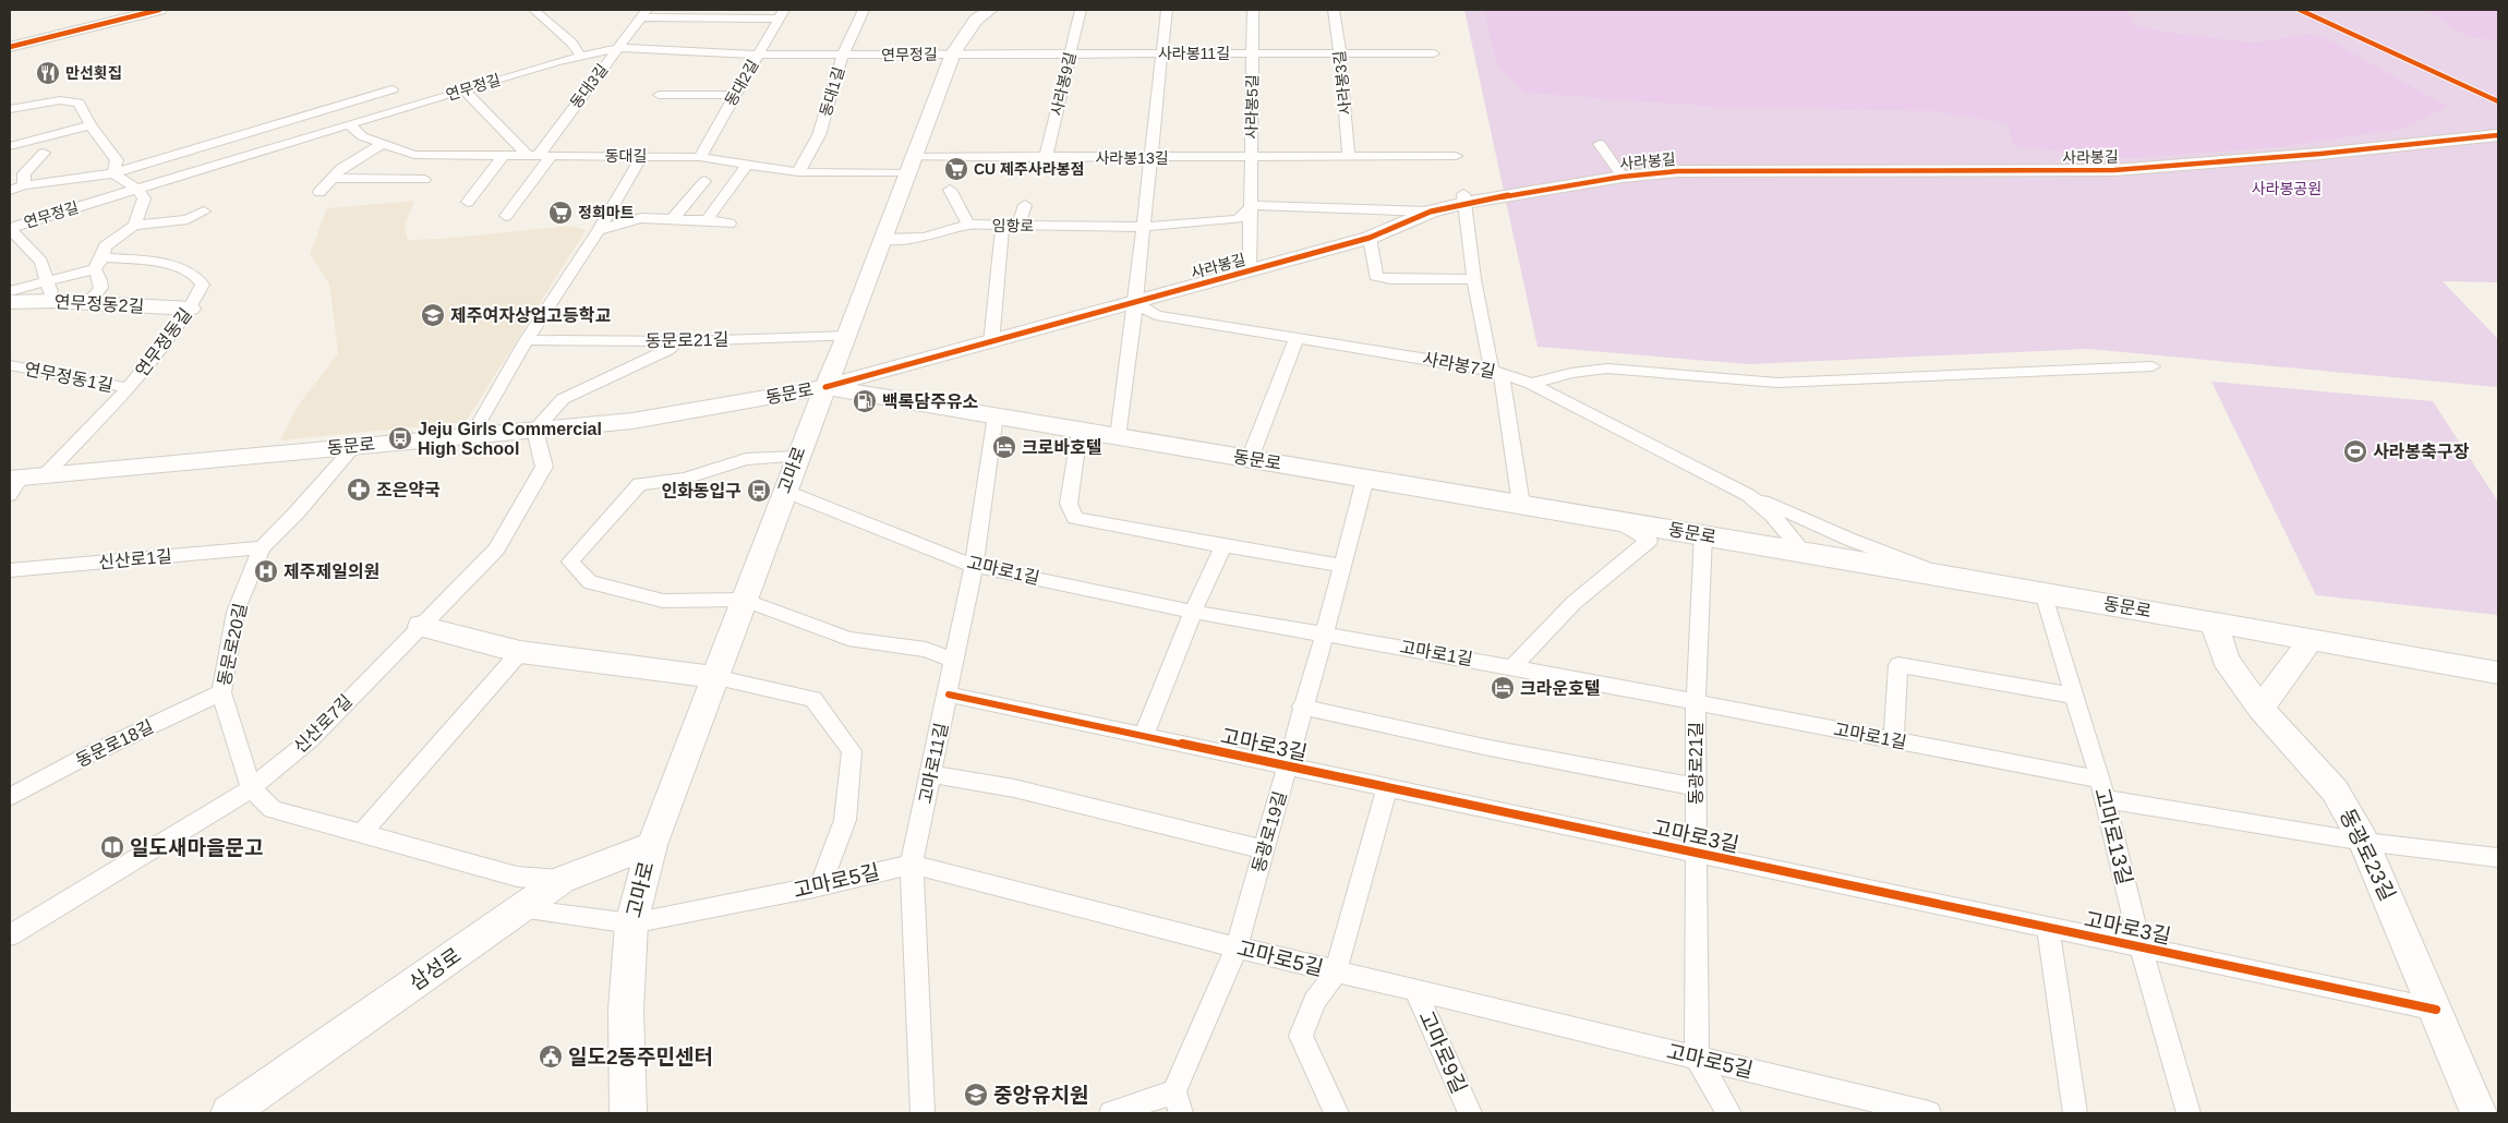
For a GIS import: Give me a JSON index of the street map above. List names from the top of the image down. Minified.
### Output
{"streets":{"main road":["사라봉길","연무정동2길","동문로","고마로","동광로23길","삼성로"],"street":["사라봉11길","연무정길","동대2길","사라봉3길","사라봉9길","동대3길","동대1길","사라봉5길","동대길","사라봉13길","임항로","동문로21길","연무정동길","사라봉7길","연무정동1길","신산로1길","고마로1길","동문로20길","신산로7길","동문로18길","고마로3길","고마로11길","동광로21길","동광로19길","고마로13길","고마로5길","고마로9길"]},"crossings":[["사라봉11길","연무정길"],["사라봉11길","사라봉3길"],["사라봉11길","사라봉9길"],["사라봉11길","사라봉5길"],["연무정길","동대2길"],["연무정길","동대3길"],["연무정길","동대1길"],["연무정길","동대길"],["연무정길","연무정동2길"],["연무정길","연무정동길"],["동대2길","동대3길"],["동대2길","동대길"],["사라봉3길","사라봉13길"],["사라봉9길","사라봉13길"],["동대3길","동대길"],["동대1길","동대길"],["사라봉5길","사라봉길"],["사라봉5길","사라봉13길"],["동대길","사라봉13길"],["사라봉길","사라봉7길"],["사라봉길","동문로"],["사라봉길","고마로"],["연무정동2길","연무정동길"],["연무정동길","연무정동1길"],["연무정동길","동문로"],["사라봉7길","동문로"],["동문로","고마로"],["동문로","동문로20길"],["동문로","신산로7길"],["동문로","고마로11길"],["동문로","동광로21길"],["동문로","동광로19길"],["동문로","고마로13길"],["동문로","동광로23길"],["고마로","고마로1길"],["고마로","고마로5길"],["고마로","삼성로"],["신산로1길","동문로20길"],["고마로1길","고마로11길"],["고마로1길","동광로21길"],["고마로1길","동광로19길"],["고마로1길","고마로13길"],["고마로1길","동광로23길"],["동문로20길","신산로7길"],["동문로20길","동문로18길"],["동문로20길","삼성로"],["고마로3길","고마로11길"],["고마로3길","동광로21길"],["고마로3길","동광로19길"],["고마로3길","고마로13길"],["고마로3길","동광로23길"],["고마로11길","고마로5길"],["동광로21길","고마로5길"],["동광로19길","고마로5길"],["고마로5길","삼성로"],["고마로5길","고마로9길"]],"parks":["사라봉공원"],"places":{"restaurant":["만선횟집"],"supermarket":["CU 제주사라봉점","정희마트"],"school or university":["제주여자상업고등학교","중앙유치원"],"fuel station":["백록담주유소"],"bus stop":["Jeju Girls Commercial High School","인화동입구"],"hotel":["크로바호텔","크라운호텔"],"sports":["사라봉축구장"],"pharmacy":["조은약국"],"hospital":["제주제일의원"],"library":["일도새마을문고"],"public building":["일도2동주민센터"]}}
